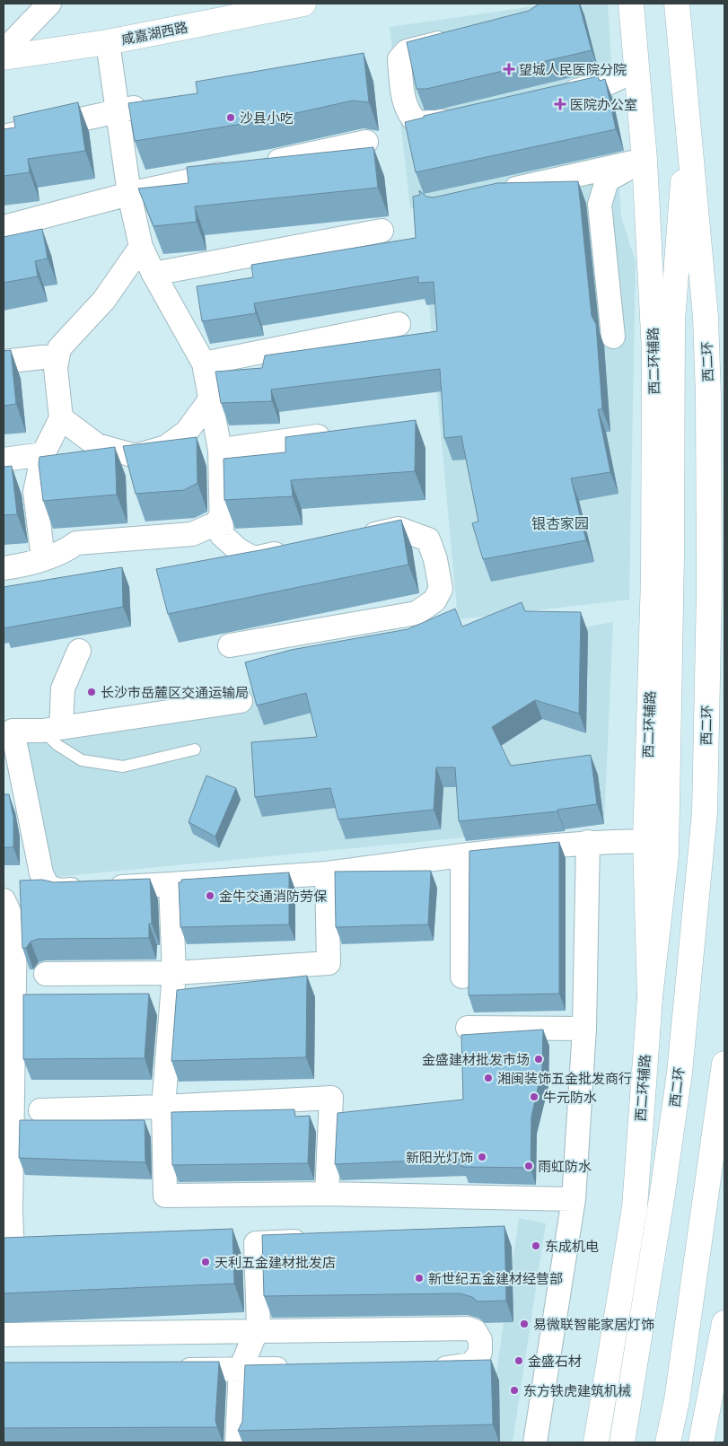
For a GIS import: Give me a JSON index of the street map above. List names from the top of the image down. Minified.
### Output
{"streets":{"main road":["咸嘉湖西路","西二环辅路","西二环"]},"districts":["银杏家园"],"places":{"health":["望城人民医院分院","医院办公室"],"other":["沙县小吃","长沙市岳麓区交通运输局","金牛交通消防劳保","金盛建材批发市场","湘闽装饰五金批发商行","牛元防水","新阳光灯饰","雨虹防水","东成机电","天利五金建材批发店","新世纪五金建材经营部","易微联智能家居灯饰","金盛石材","东方铁虎建筑机械"]}}
